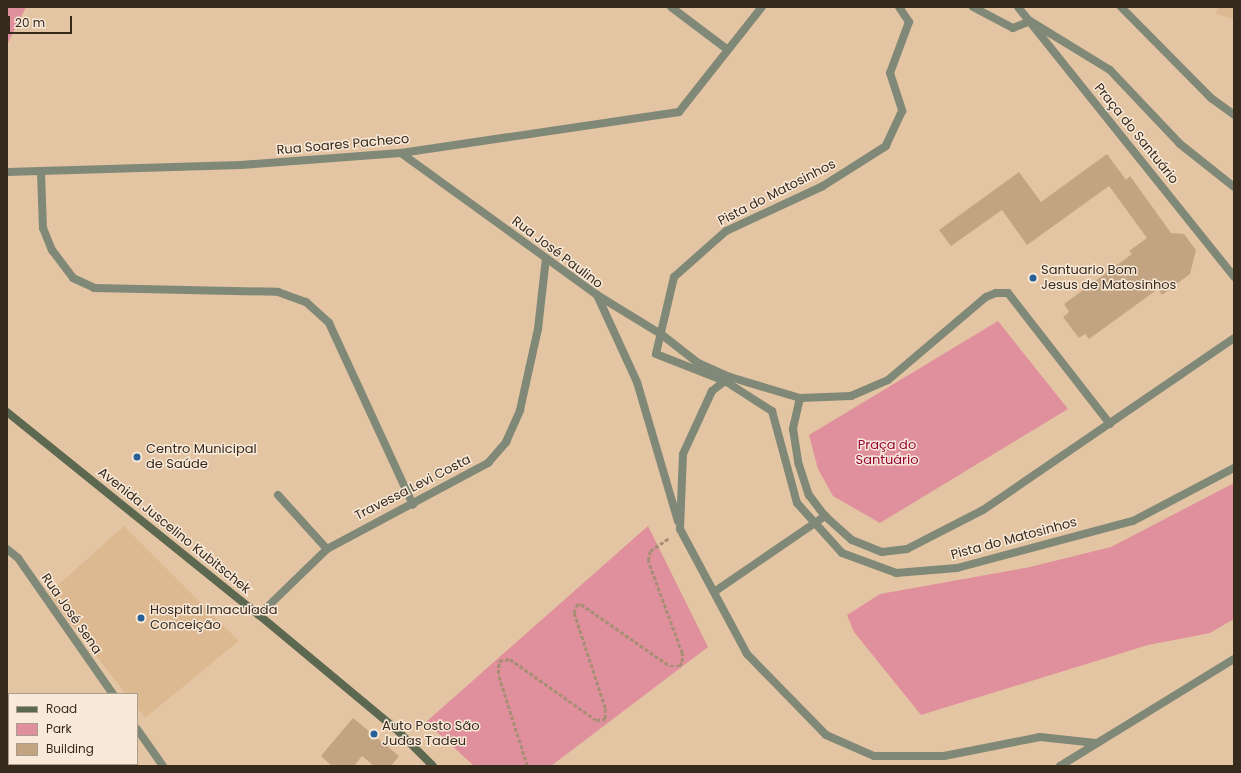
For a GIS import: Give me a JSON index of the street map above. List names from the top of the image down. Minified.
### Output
{"streets":{"main road":["Avenida Juscelino Kubitschek"],"street":["Praça do Santuário","Rua Soares Pacheco","Pista do Matosinhos","Rua José Paulino","Travessa Levi Costa","Rua José Sena"]},"crossings":[["Rua Soares Pacheco","Rua José Paulino"],["Rua José Paulino","Travessa Levi Costa"],["Travessa Levi Costa","Avenida Juscelino Kubitschek"]],"parks":["Praça do Santuário"],"places":["Santuario Bom Jesus de Matosinhos","Centro Municipal de Saúde","Hospital Imaculada Conceição","Auto Posto São Judas Tadeu"],"legend":["Road","Park","Building"],"scale_bar":"20 m"}
